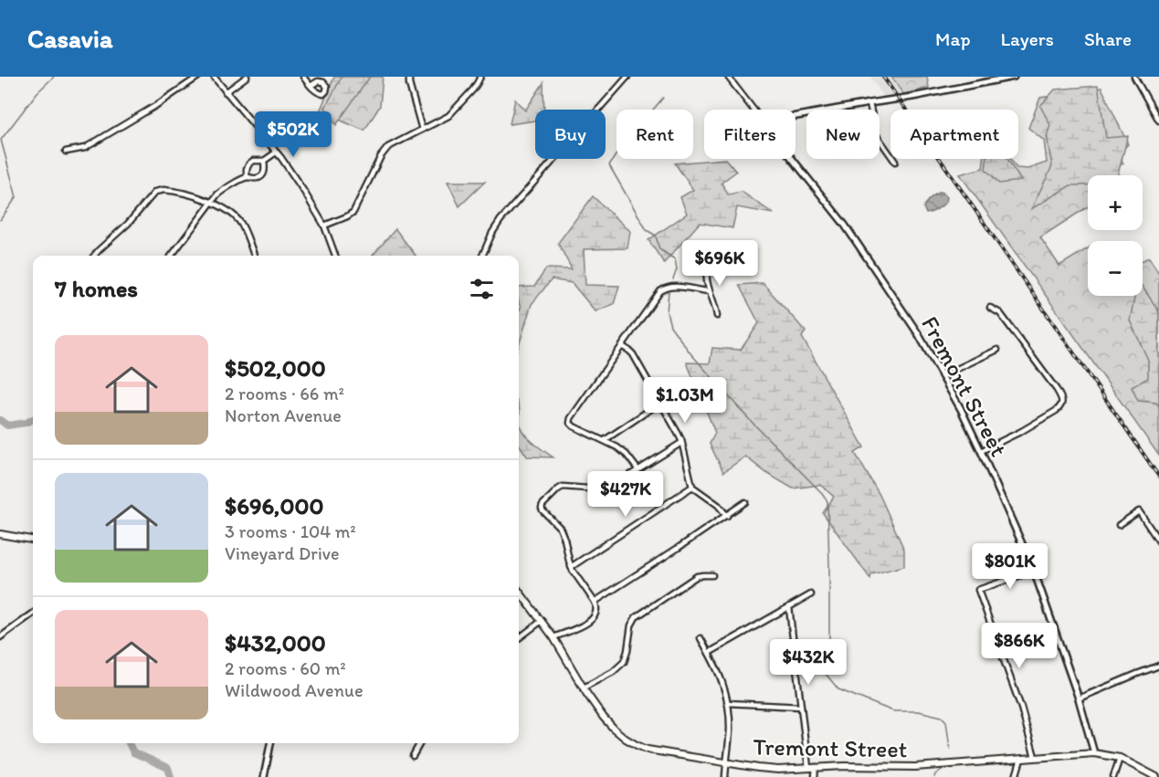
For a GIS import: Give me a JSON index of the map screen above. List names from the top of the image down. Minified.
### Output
{"streets":{"main road":["Tremont Street"],"street":["Fremont Street"]},"crossings":[["Fremont Street","Tremont Street"]],"page":{"header":"Casavia","nav":["Map","Layers","Share"],"chip":["Buy","Rent","Filters","New","Apartment"],"price":["$502K","$696K","$1.03M","$427K","$801K","$866K","$432K"],"map_buttons":["+","−"],"heading":"7 homes","list":[{"name":"$502,000","note":"2 rooms · 66 m² · Norton Avenue"},{"name":"$696,000","note":"3 rooms · 104 m² · Vineyard Drive"},{"name":"$432,000","note":"2 rooms · 60 m² · Wildwood Avenue"}]}}
